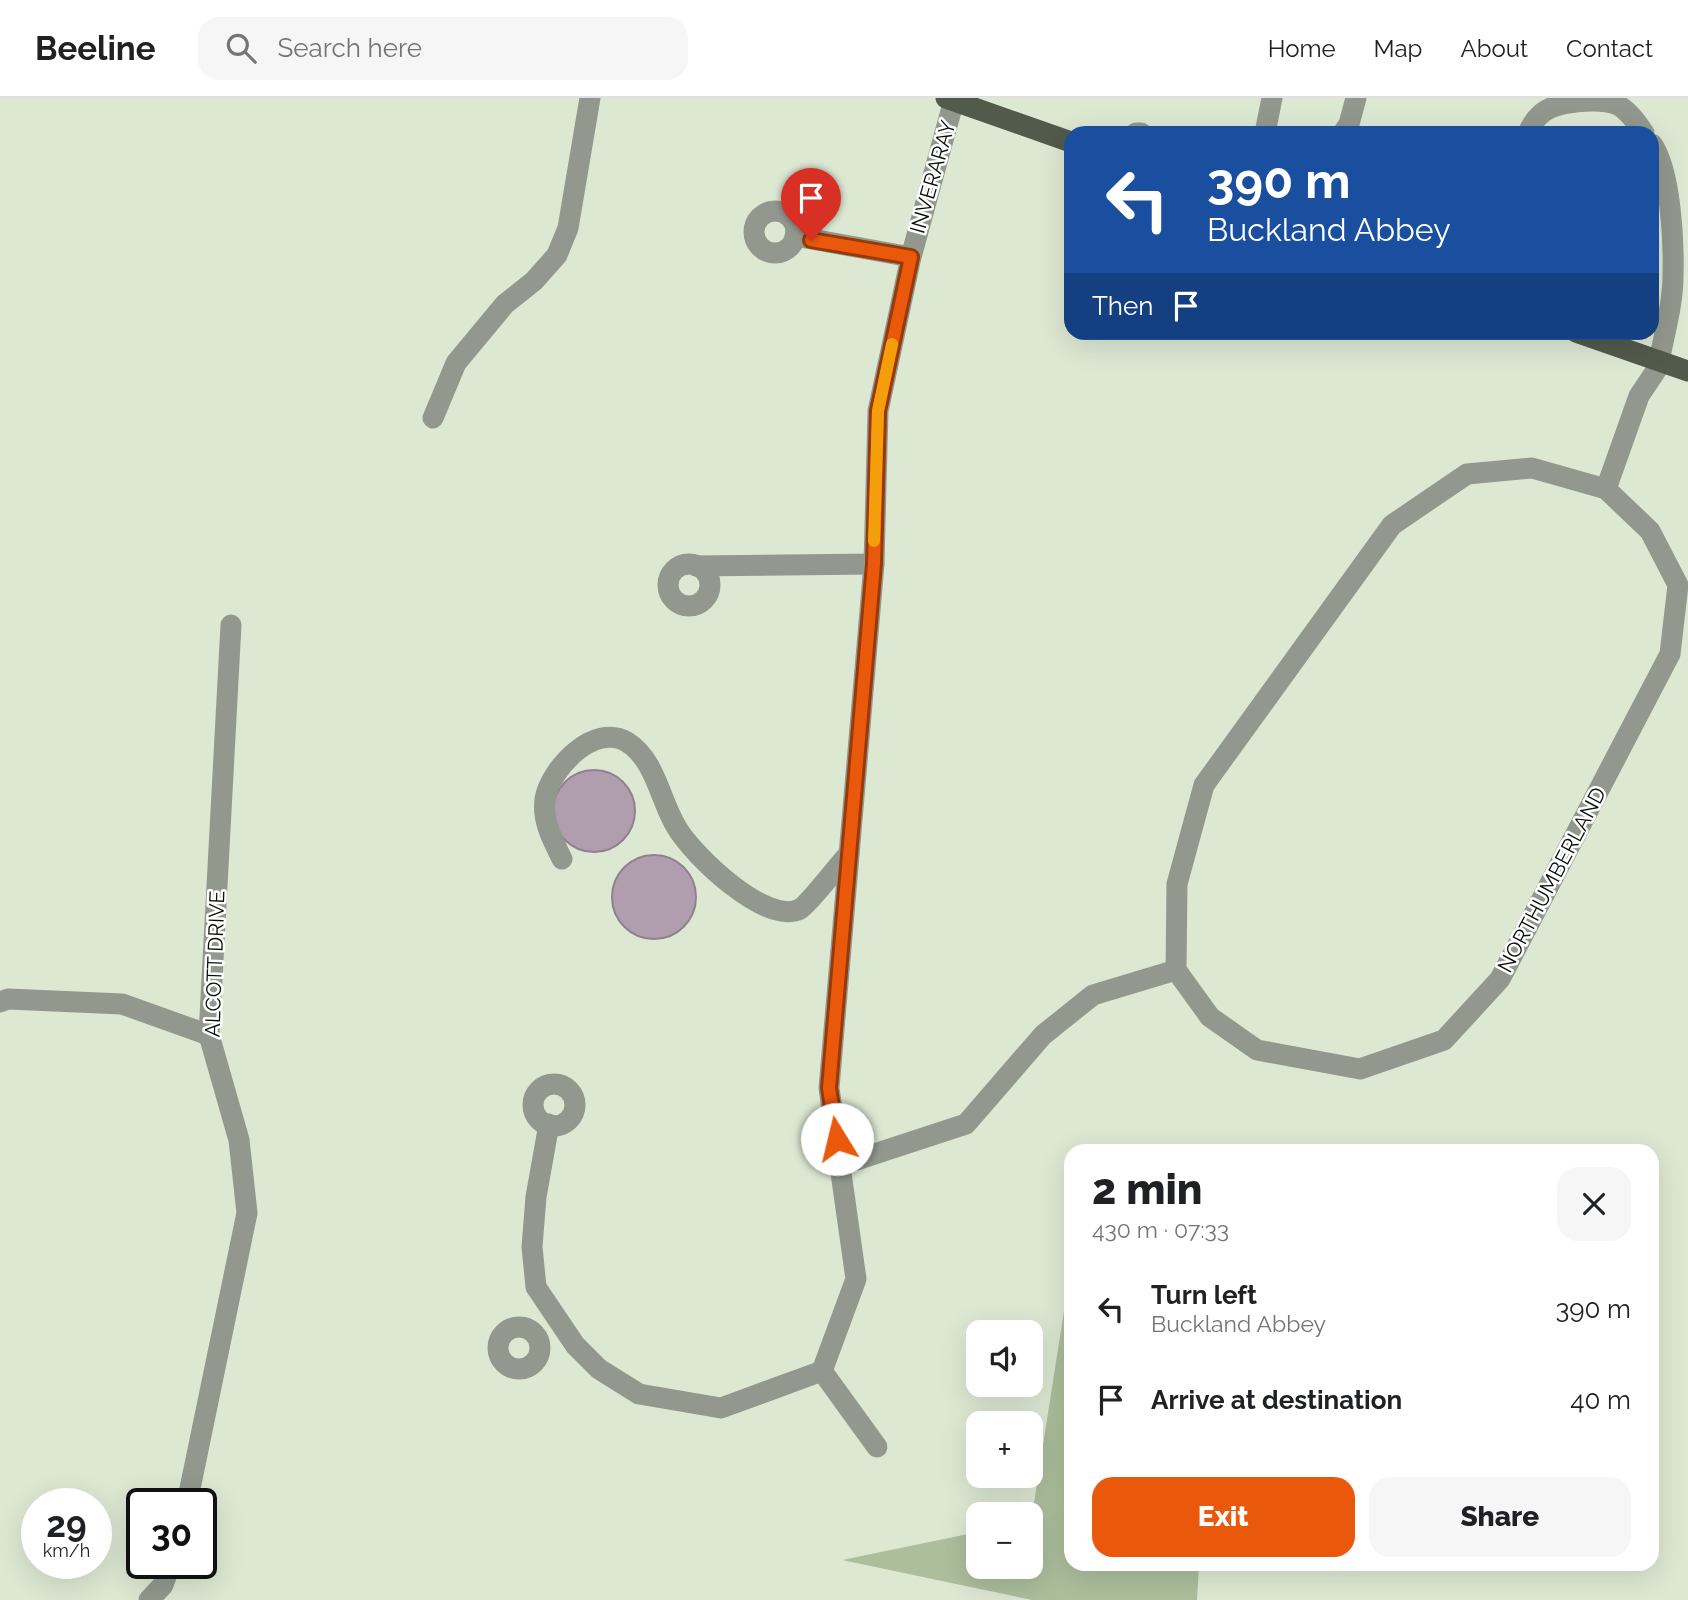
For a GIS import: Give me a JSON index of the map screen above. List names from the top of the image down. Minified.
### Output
{"streets":{"street":["INVERARAY","NORTHUMBERLAND","ALCOTT DRIVE"]},"page":{"header":"Beeline","search":"Search here","nav":["Home","Map","About","Contact"],"turn":["390 m","Buckland Abbey"],"then":"Then","heading":["2 min","430 m · 07:33"],"list":[{"name":"Turn left","note":"Buckland Abbey","value":"390 m"},{"name":"Arrive at destination","value":"40 m"}],"map_buttons":["+","−"],"buttons":["Exit","Share"],"speed":"29 km/h","limit":"30"}}
